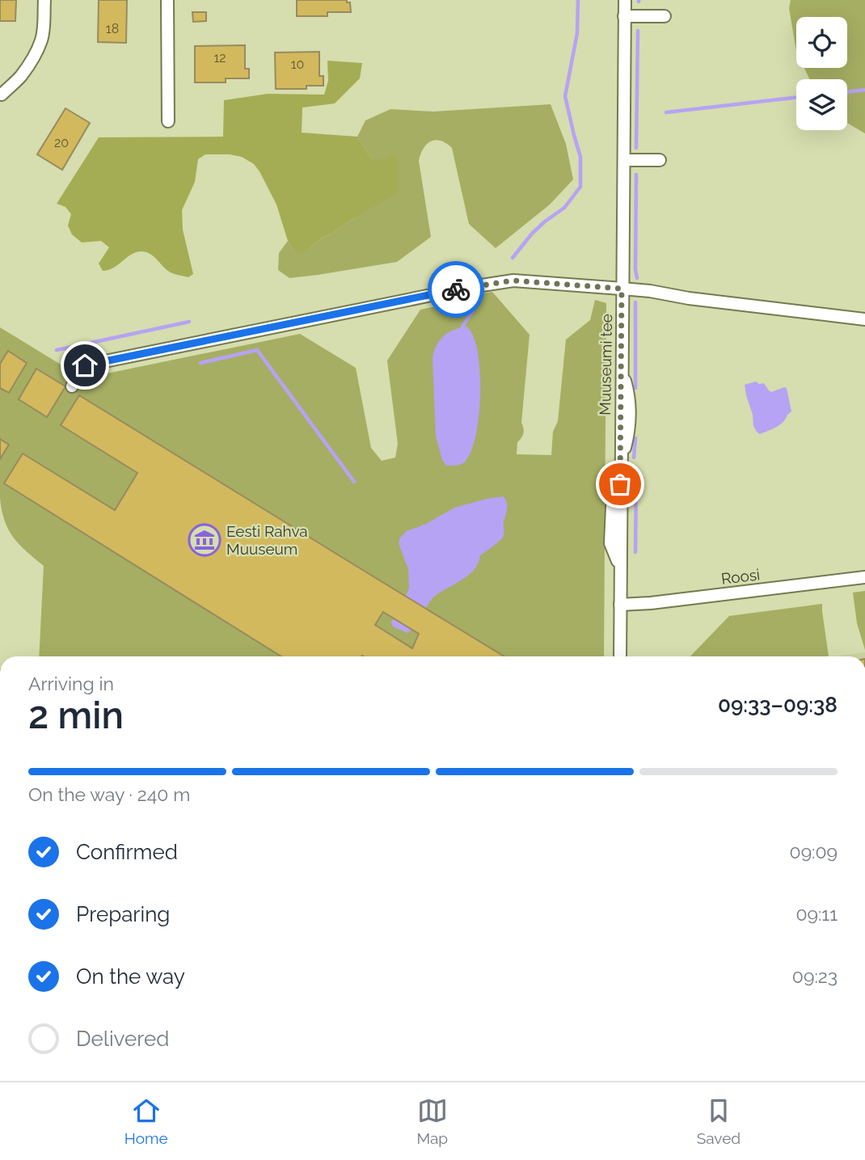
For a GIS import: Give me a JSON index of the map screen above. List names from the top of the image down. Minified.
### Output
{"streets":{"street":["Muuseumi tee","Roosi"]},"crossings":[["Muuseumi tee","Roosi"]],"places":{"museum":["Eesti Rahva Muuseum"]},"house_numbers":["18","12","10","20"],"page":{"heading":["2 min","Arriving in","09:33–09:38"],"bar":"On the way · 240 m","list":[["Confirmed","09:09"],["Preparing","09:11"],["On the way","09:23"],"Delivered"],"tabs":["Home","Map","Saved"]}}
